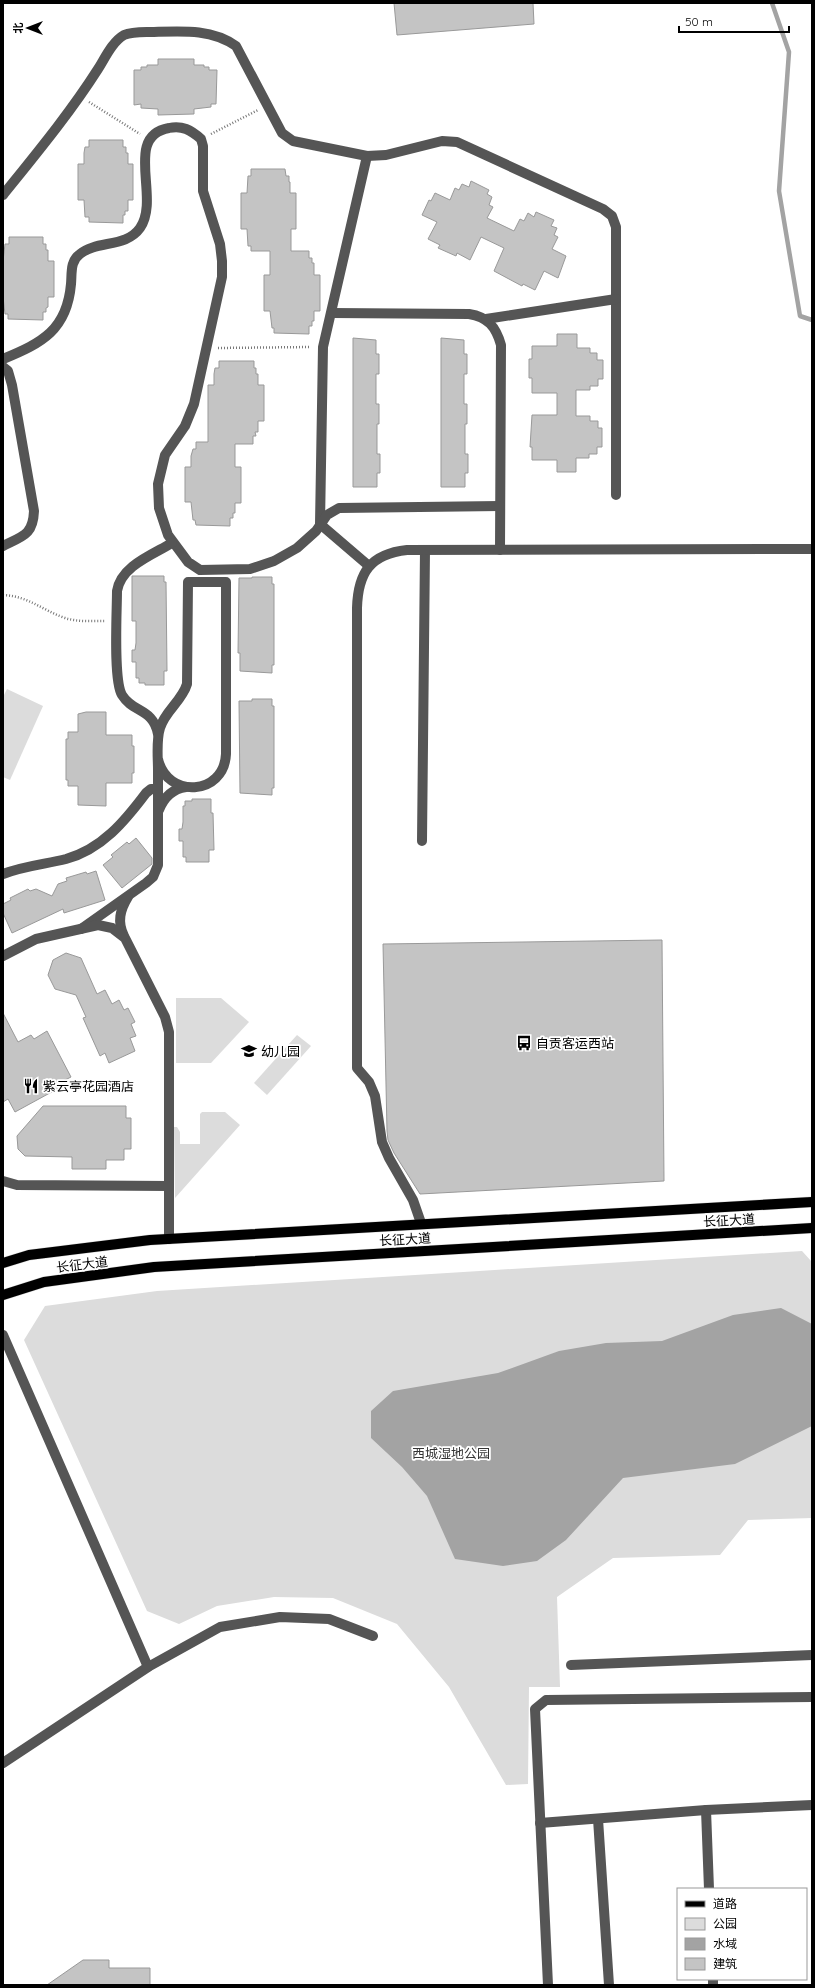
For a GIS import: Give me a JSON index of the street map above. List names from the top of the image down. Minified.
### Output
{"streets":{"main road":["长征大道"]},"parks":["西城湿地公园"],"places":{"bus stop":["自贡客运西站"],"school or university":["幼儿园"],"restaurant":["紫云亭花园酒店"]},"legend":["道路","公园","水域","建筑"],"scale_bar":"50 m","north":"left"}
